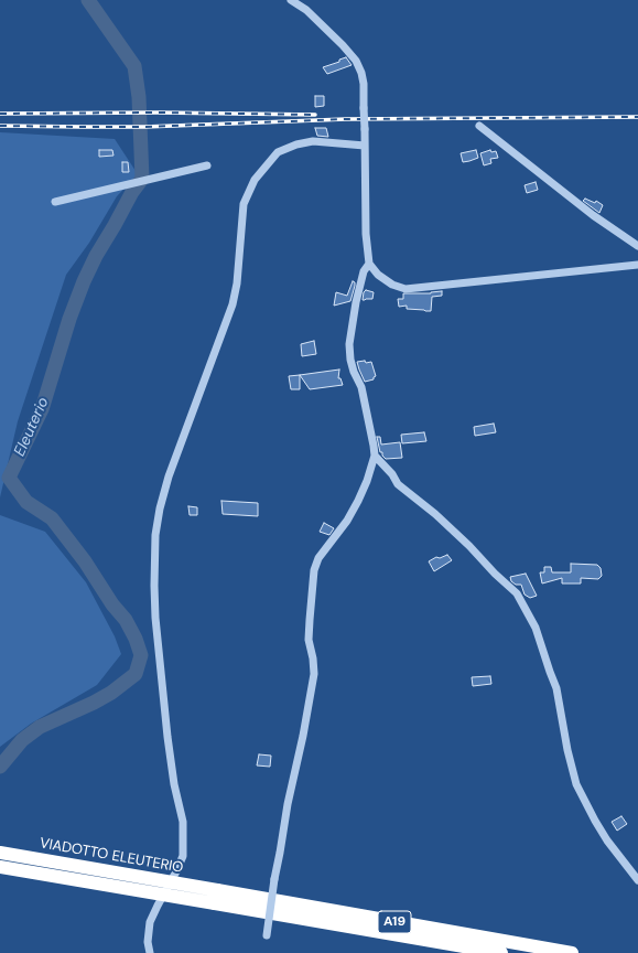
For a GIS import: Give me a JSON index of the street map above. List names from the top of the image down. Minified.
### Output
{"streets":{"highway":["VIADOTTO ELEUTERIO","A19"]},"crossings":[["VIADOTTO ELEUTERIO","A19"]],"water":["Eleuterio"]}
